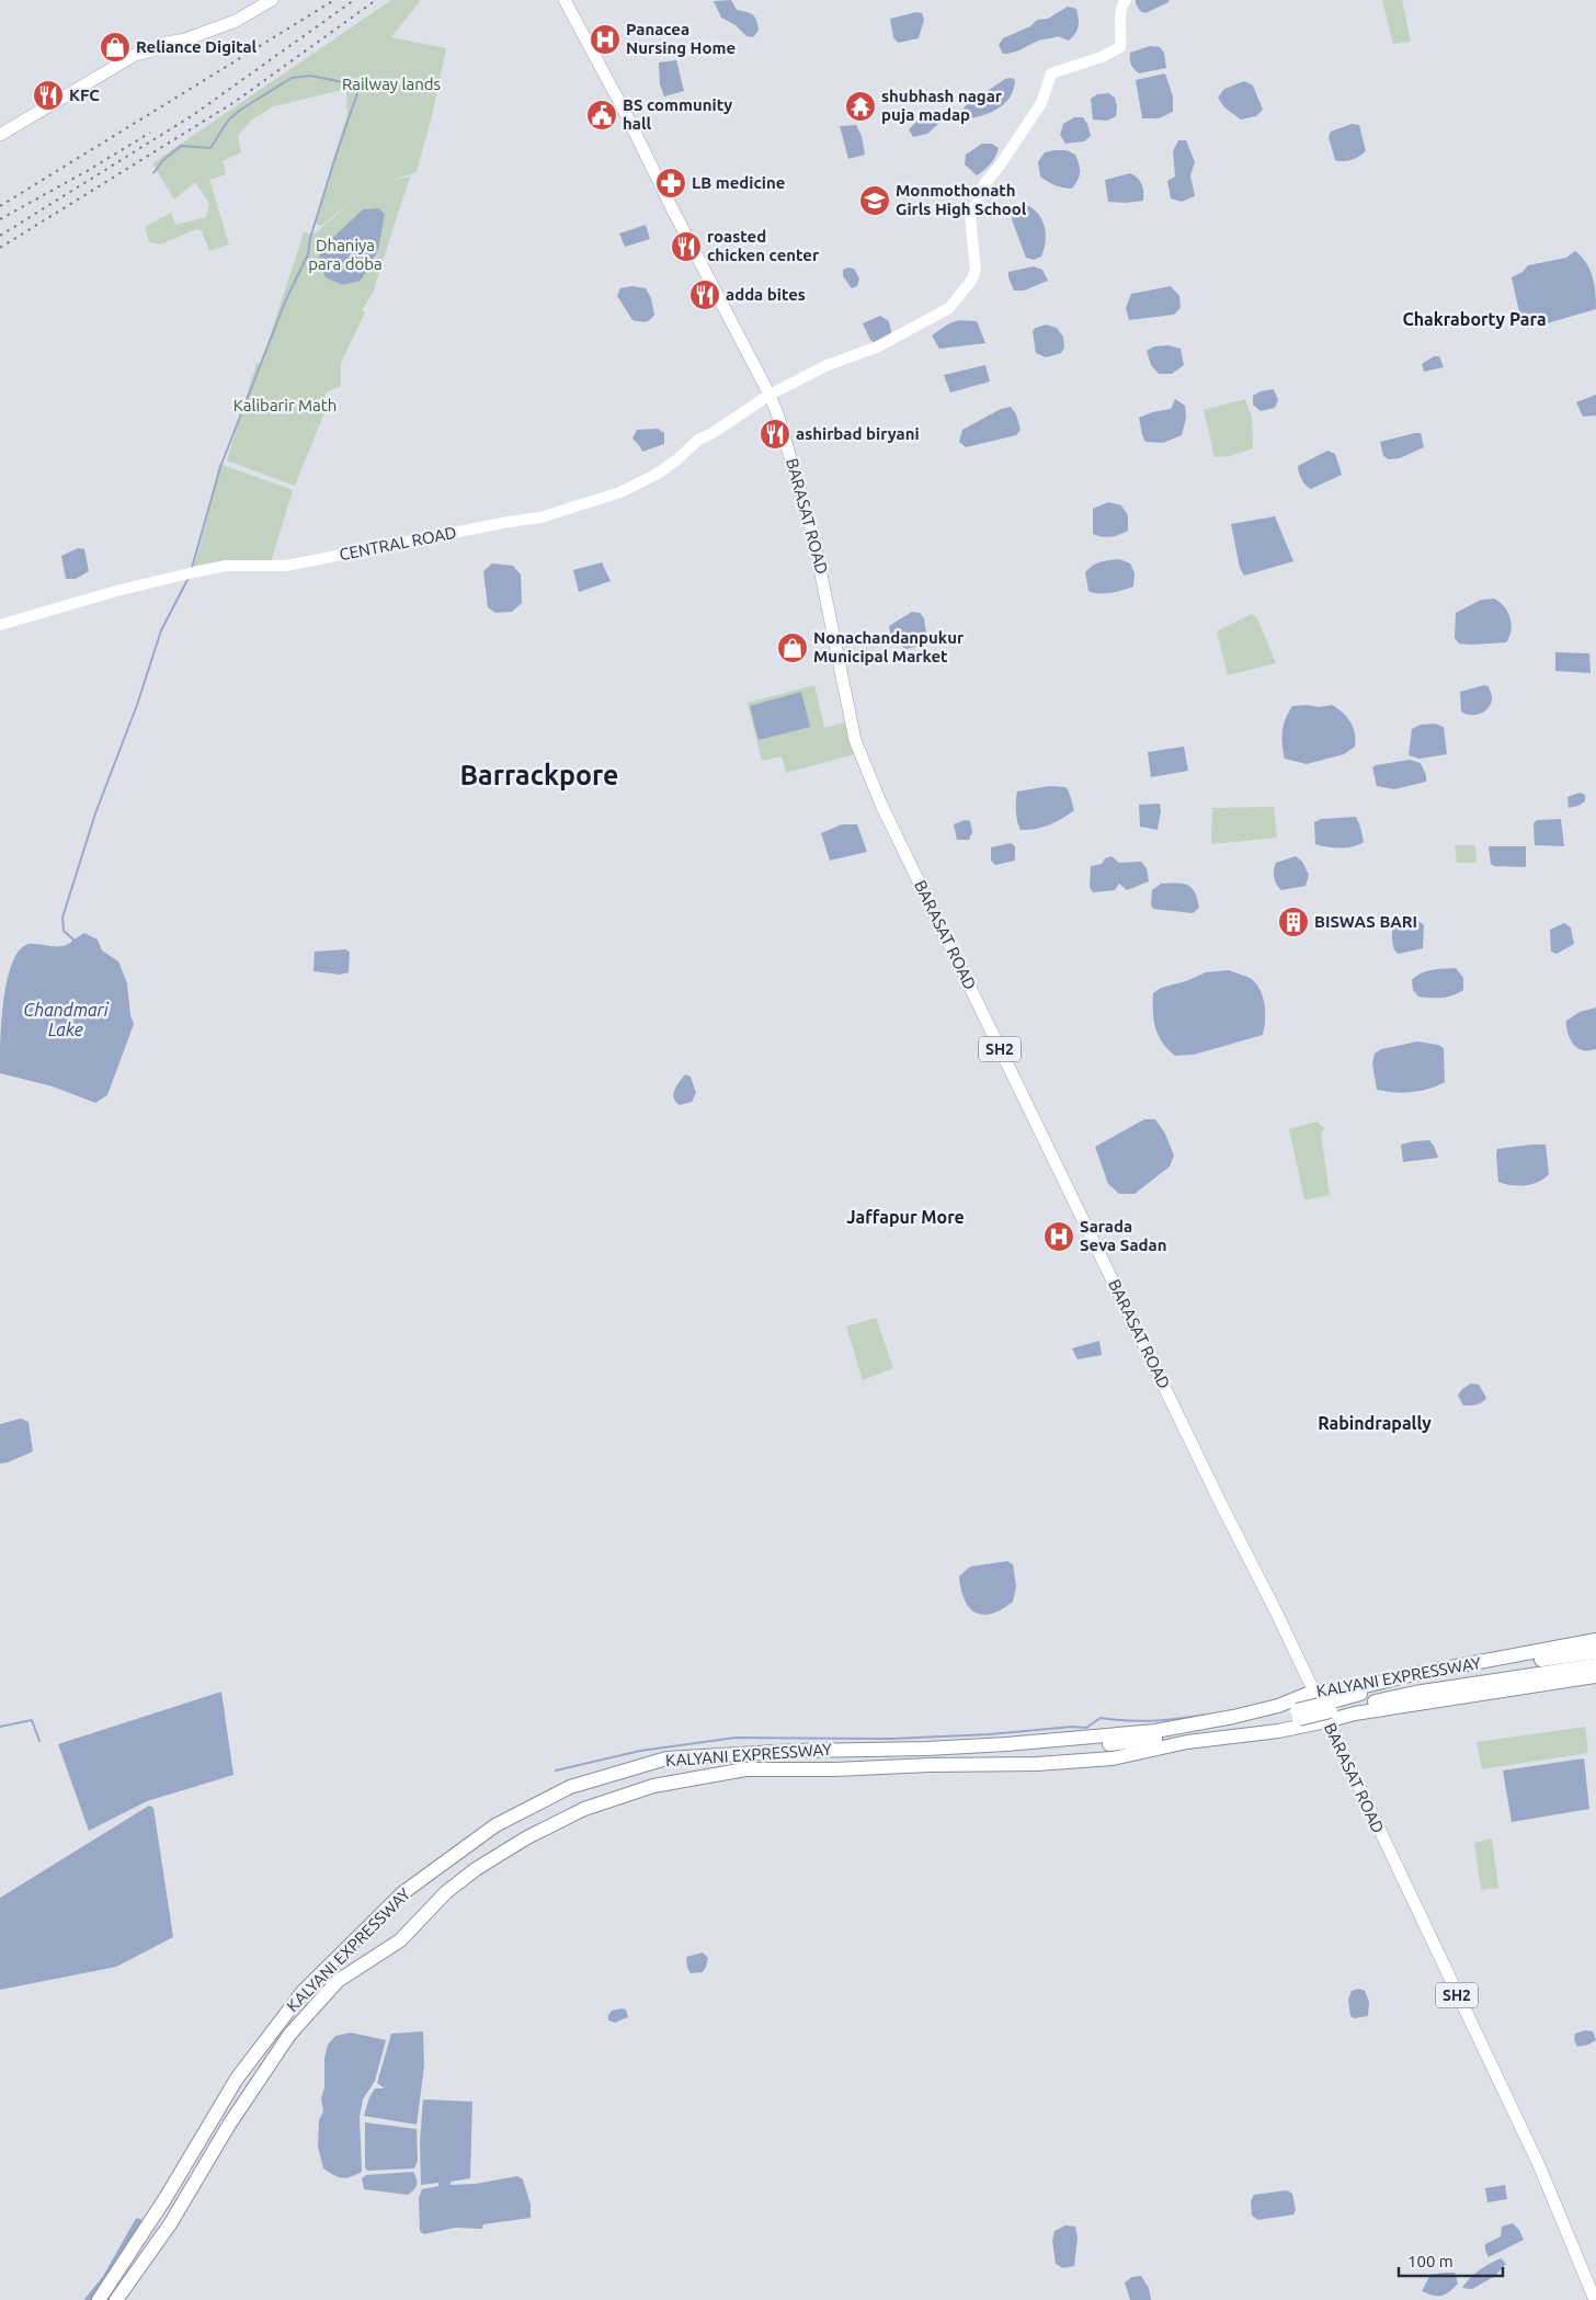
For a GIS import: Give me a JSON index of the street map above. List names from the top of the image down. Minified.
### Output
{"streets":{"highway":["KALYANI EXPRESSWAY"],"main road":["BARASAT ROAD","SH2"],"street":["CENTRAL ROAD"]},"crossings":[["BARASAT ROAD","CENTRAL ROAD"],["BARASAT ROAD","KALYANI EXPRESSWAY"]],"districts":["Chakraborty Para","Barrackpore","Jaffapur More","Rabindrapally"],"water":["Chandmari Lake"],"parks":["Railway lands","Dhaniya para doba","Kalibarir Math"],"places":{"hospital":["Panacea Nursing Home","Sarada Seva Sadan"],"shop":["Reliance Digital","Nonachandanpukur Municipal Market"],"restaurant":["KFC","roasted chicken center","adda bites","ashirbad biryani"],"temple":["shubhash nagar puja madap"],"public building":["BS community hall"],"pharmacy":["LB medicine"],"school or university":["Monmothonath Girls High School"],"building":["BISWAS BARI"]},"scale_bar":"100 m"}
